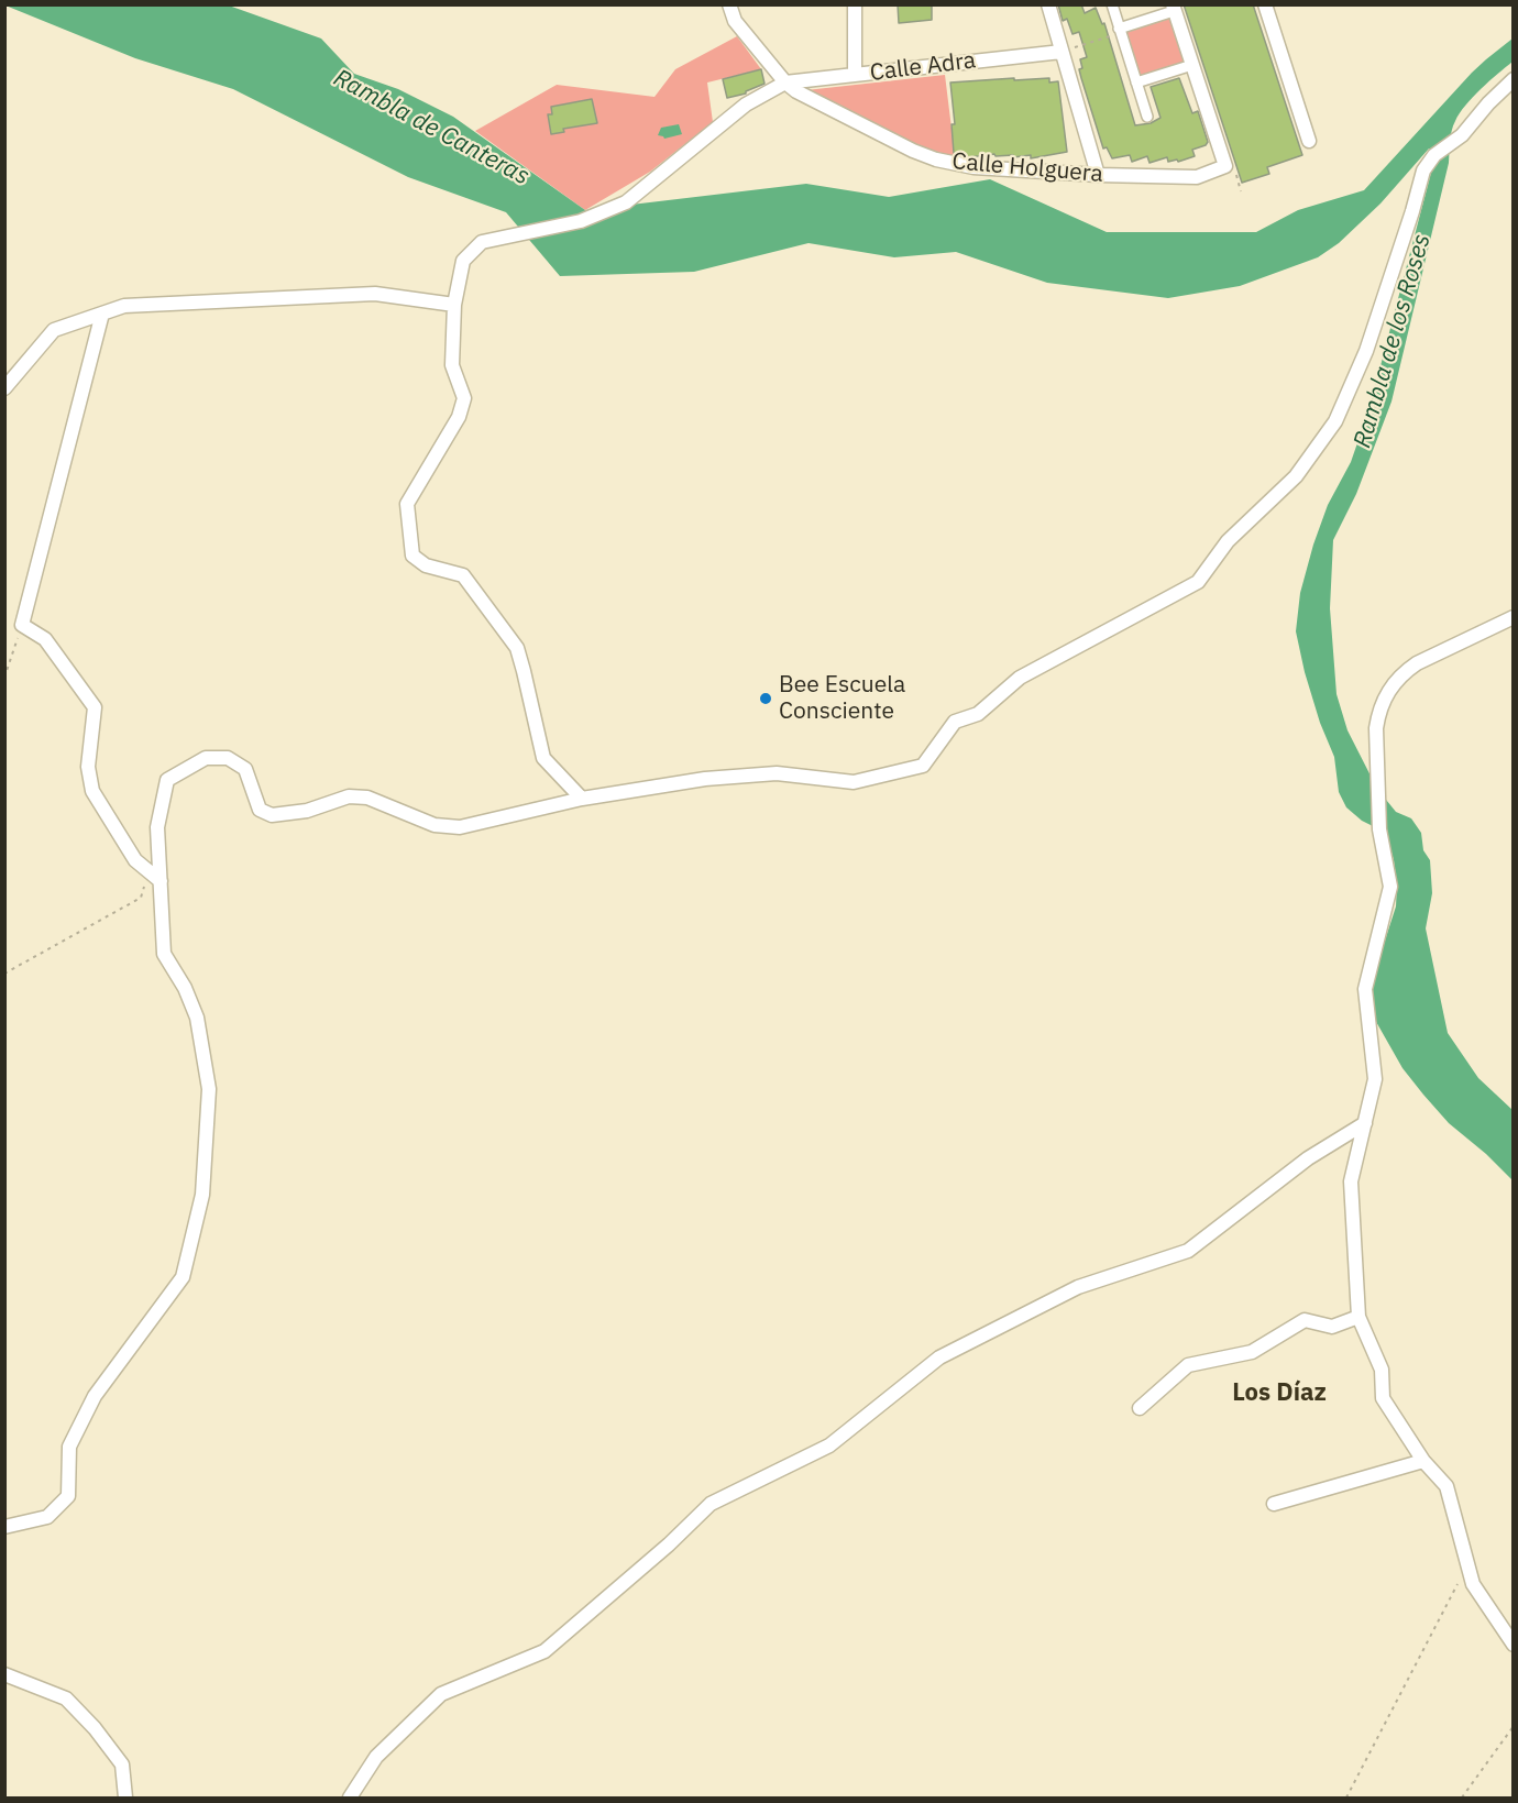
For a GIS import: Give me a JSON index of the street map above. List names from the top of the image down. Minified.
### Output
{"streets":{"street":["Calle Adra","Calle Holguera"]},"crossings":[["Calle Adra","Calle Holguera"]],"districts":["Los Díaz"],"water":["Rambla de Canteras","Rambla de los Roses"],"places":["Bee Escuela Consciente"]}
